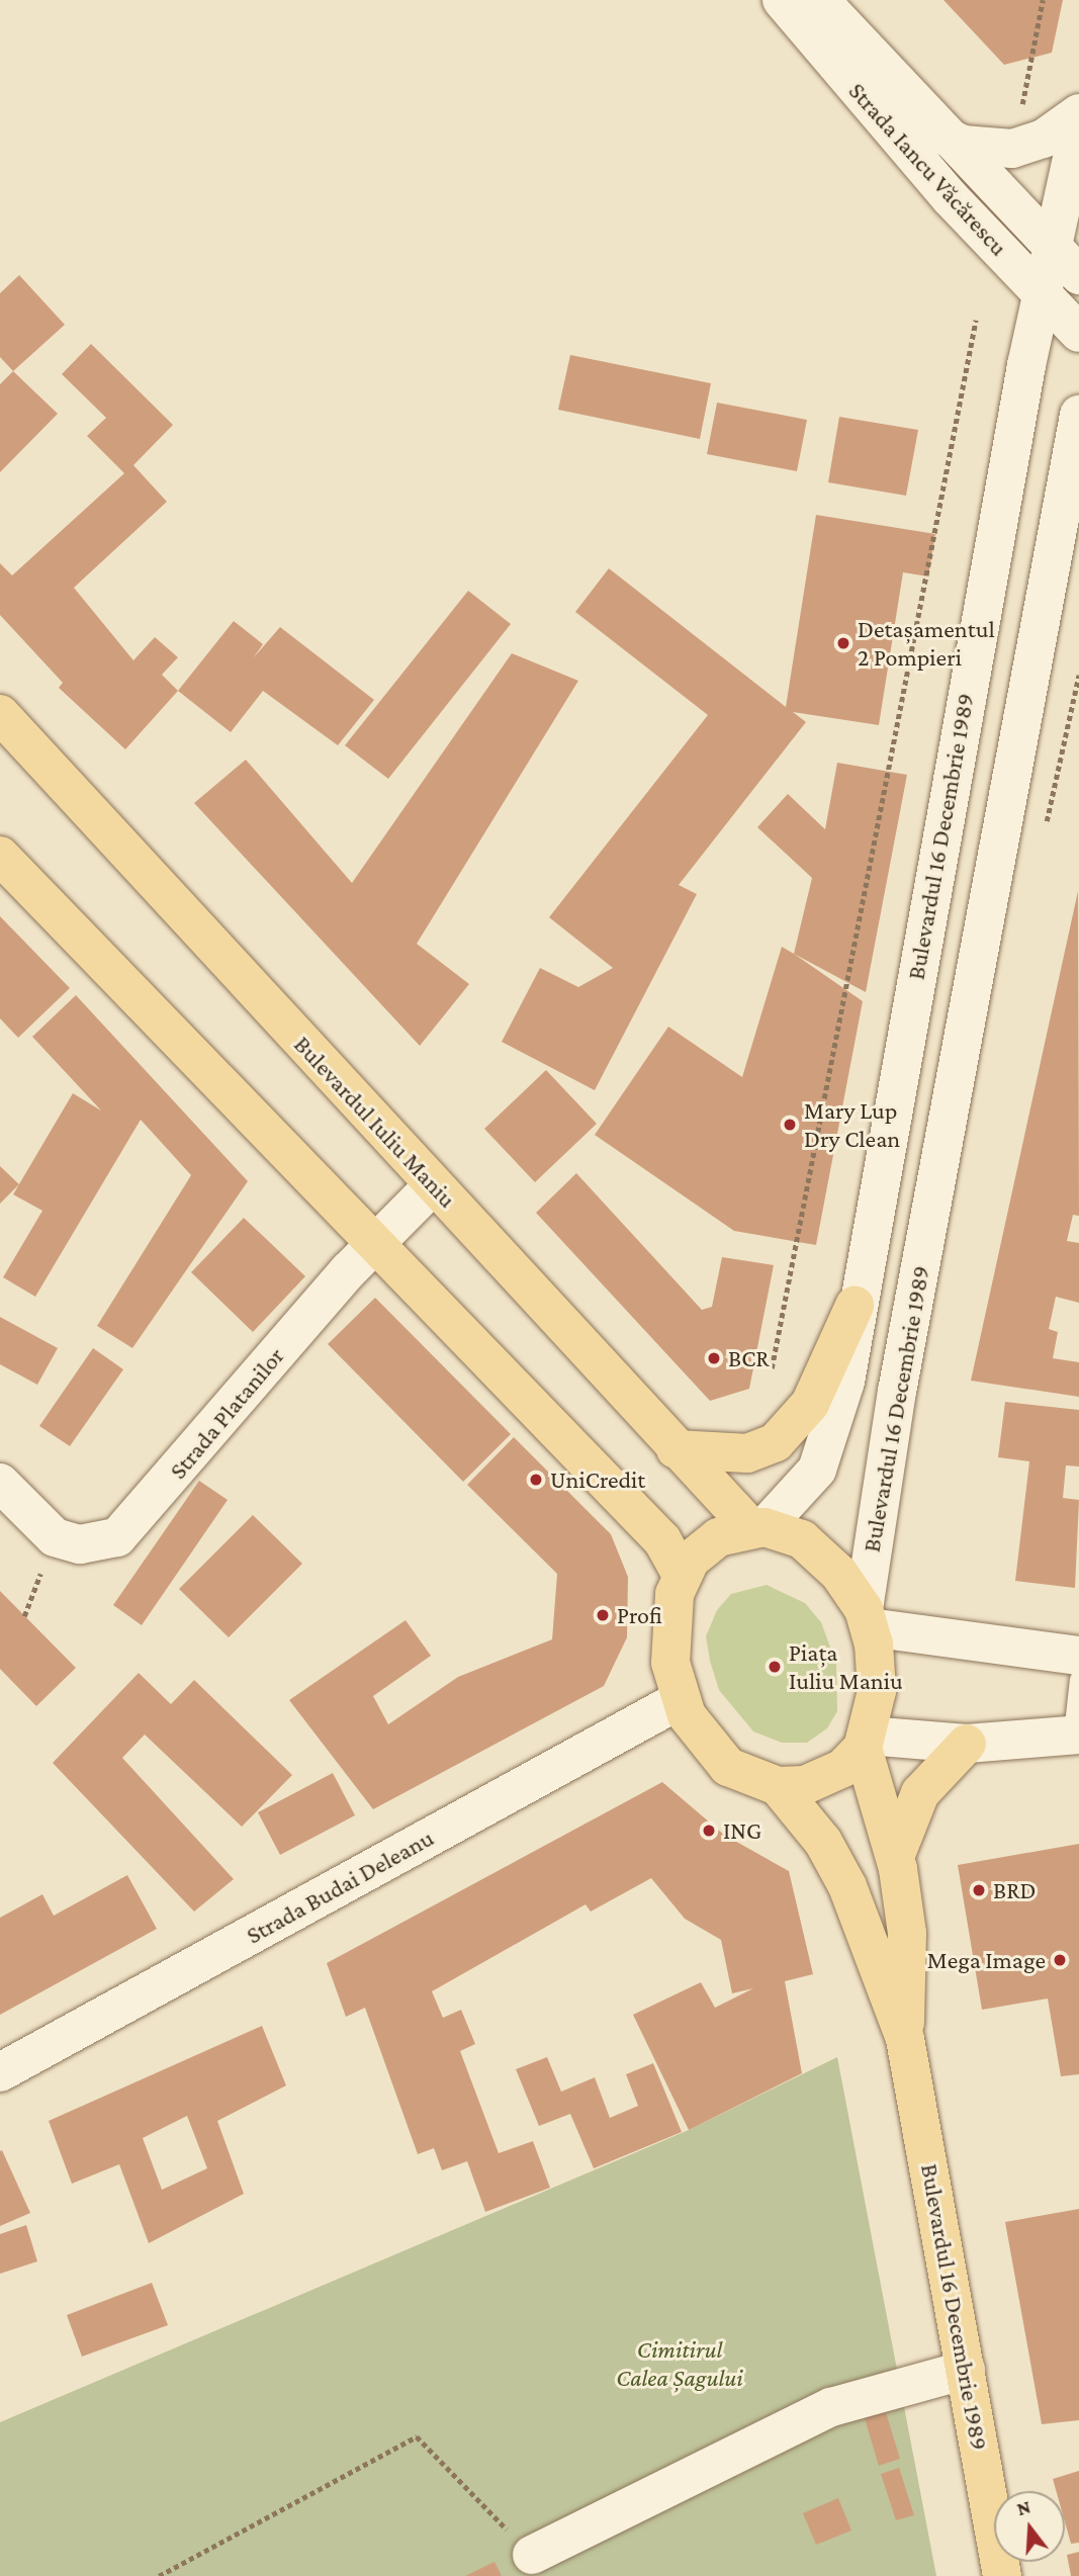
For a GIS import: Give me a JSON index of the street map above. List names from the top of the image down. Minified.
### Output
{"streets":{"main road":["Strada Iancu Văcărescu","Bulevardul 16 Decembrie 1989","Bulevardul Iuliu Maniu","Strada Platanilor","Strada Budai Deleanu"]},"crossings":[["Strada Iancu Văcărescu","Bulevardul 16 Decembrie 1989"],["Bulevardul 16 Decembrie 1989","Bulevardul Iuliu Maniu"],["Bulevardul 16 Decembrie 1989","Strada Budai Deleanu"],["Bulevardul Iuliu Maniu","Strada Platanilor"],["Bulevardul Iuliu Maniu","Strada Budai Deleanu"]],"parks":["Cimitirul Calea Șagului"],"places":["Detașamentul 2 Pompieri","Mary Lup Dry Clean","BCR","UniCredit","Profi","Piața Iuliu Maniu","ING","BRD","Mega Image"],"north":"top"}
